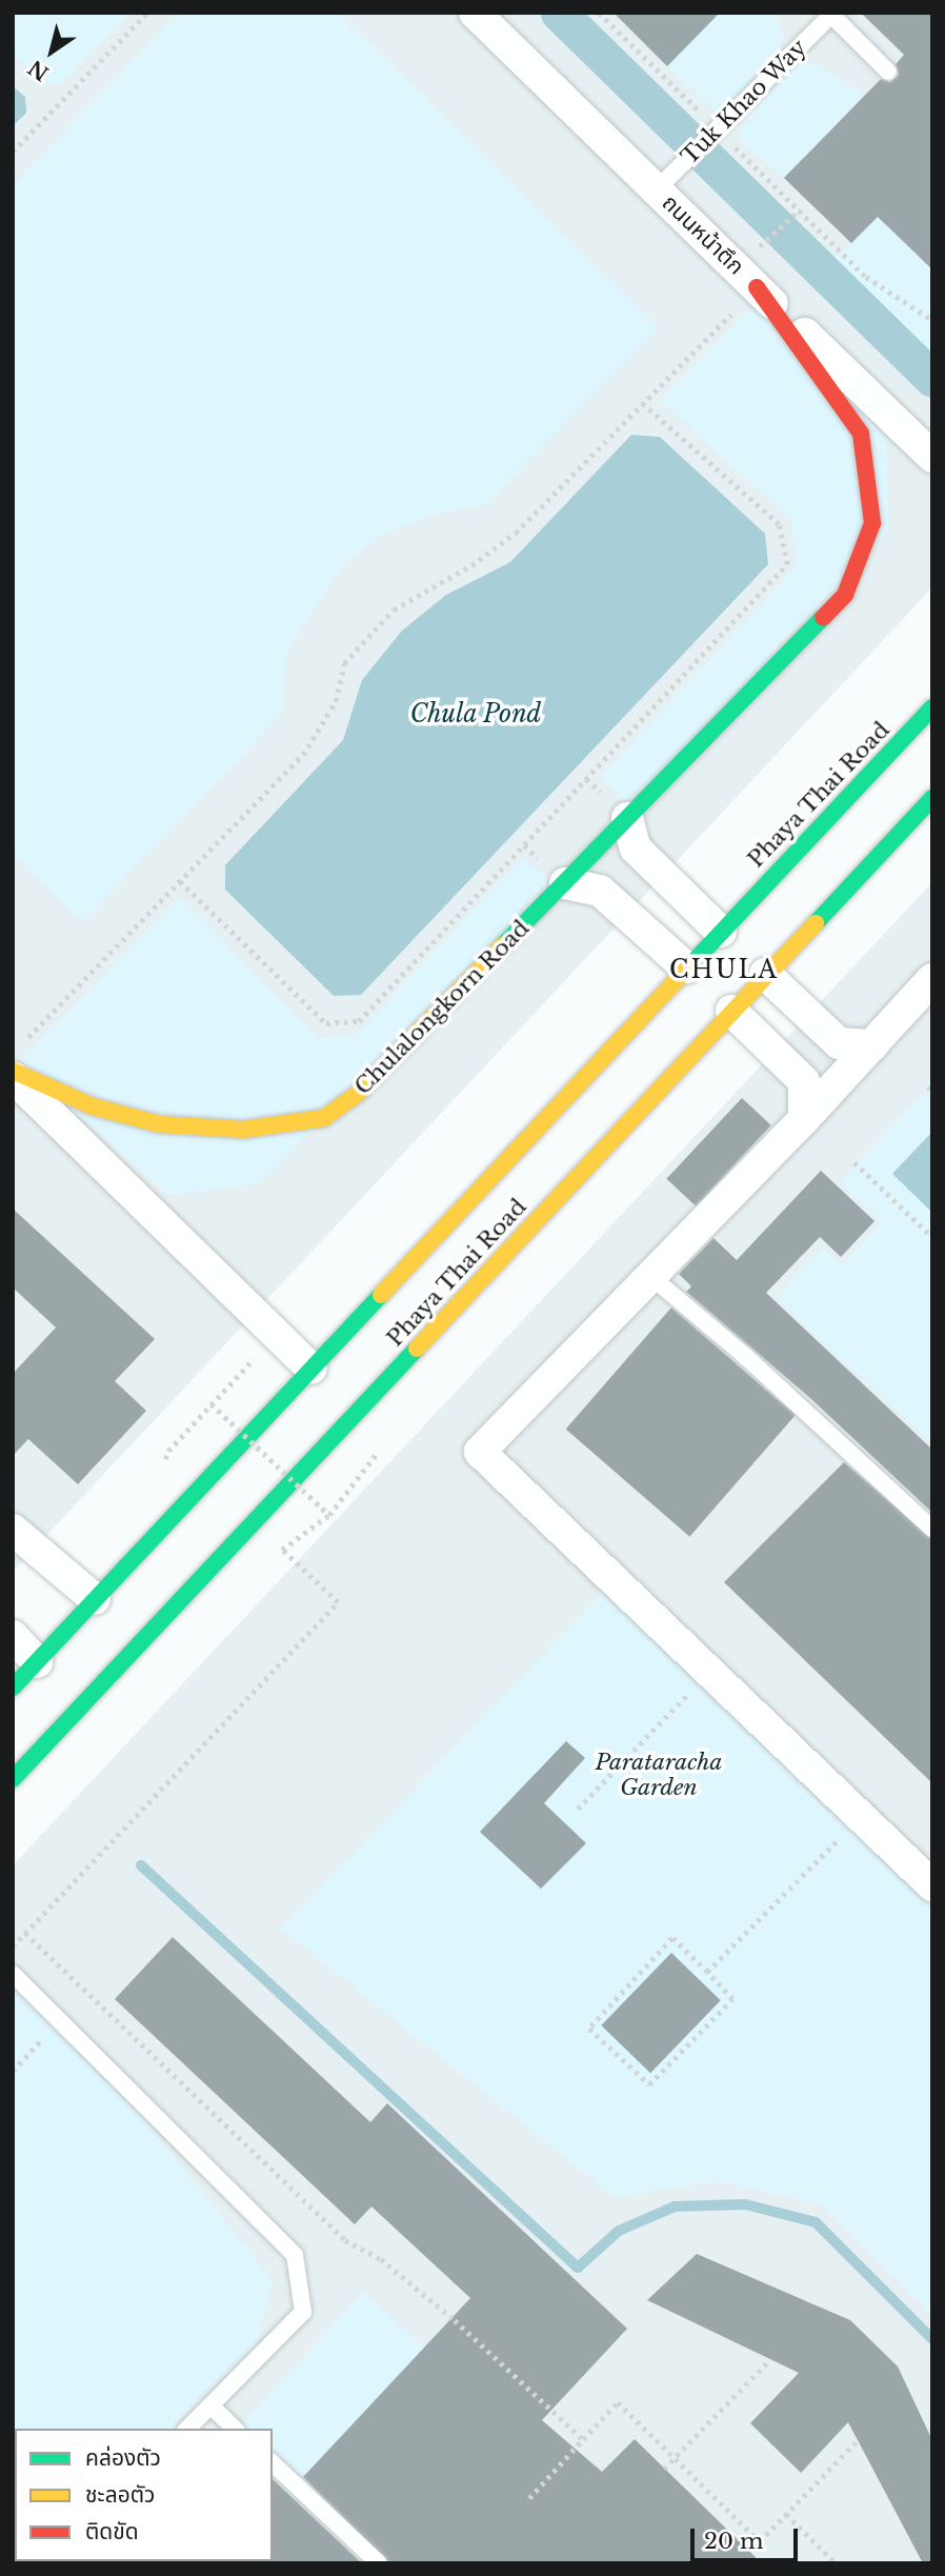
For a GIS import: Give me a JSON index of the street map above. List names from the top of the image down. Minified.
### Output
{"streets":{"main road":["Phaya Thai Road","Chulalongkorn Road"],"street":["ถนนหน้าตึก"],"lane":["Tuk Khao Way"]},"crossings":[["Tuk Khao Way","ถนนหน้าตึก"],["ถนนหน้าตึก","Chulalongkorn Road"]],"districts":["CHULA"],"water":["Chula Pond"],"parks":["Parataracha Garden"],"legend":["คล่องตัว","ชะลอตัว","ติดขัด"],"scale_bar":"20 m","north":"bottom left"}
